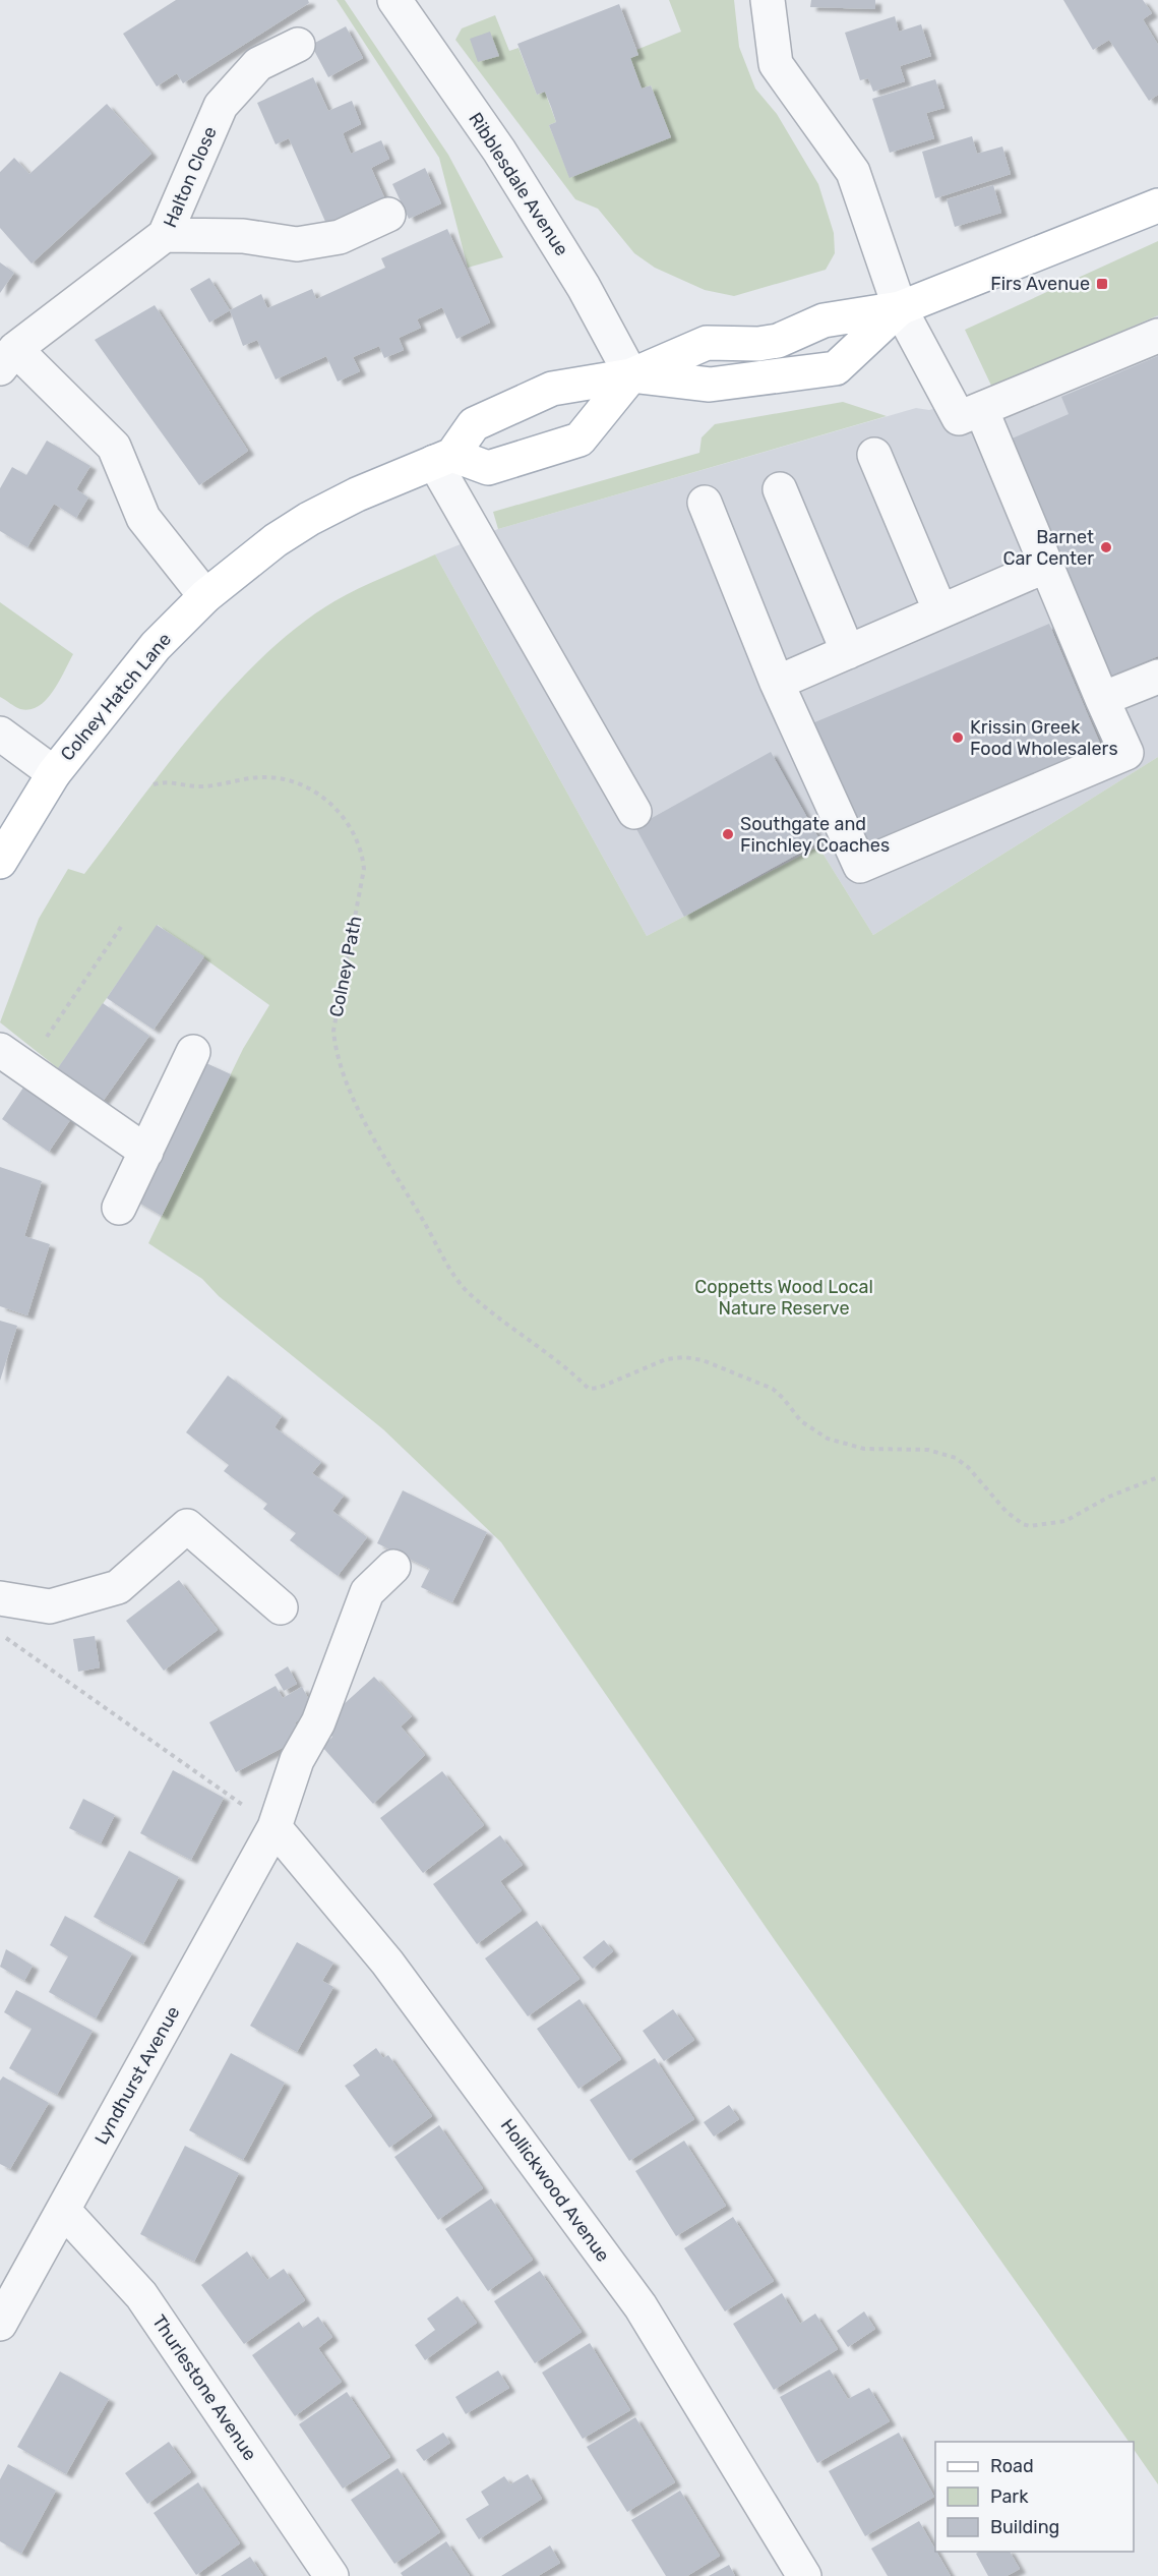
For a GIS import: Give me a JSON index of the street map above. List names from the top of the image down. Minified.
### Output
{"streets":{"main road":["Colney Hatch Lane"],"street":["Halton Close","Ribblesdale Avenue","Lyndhurst Avenue","Hollickwood Avenue","Thurlestone Avenue"],"path":["Colney Path"]},"crossings":[["Halton Close","Colney Hatch Lane"],["Lyndhurst Avenue","Hollickwood Avenue"],["Lyndhurst Avenue","Thurlestone Avenue"]],"parks":["Coppetts Wood Local Nature Reserve"],"places":{"transit":["Firs Avenue"],"other":["Barnet Car Center","Krissin Greek Food Wholesalers","Southgate and Finchley Coaches"]},"legend":["Road","Park","Building"]}
